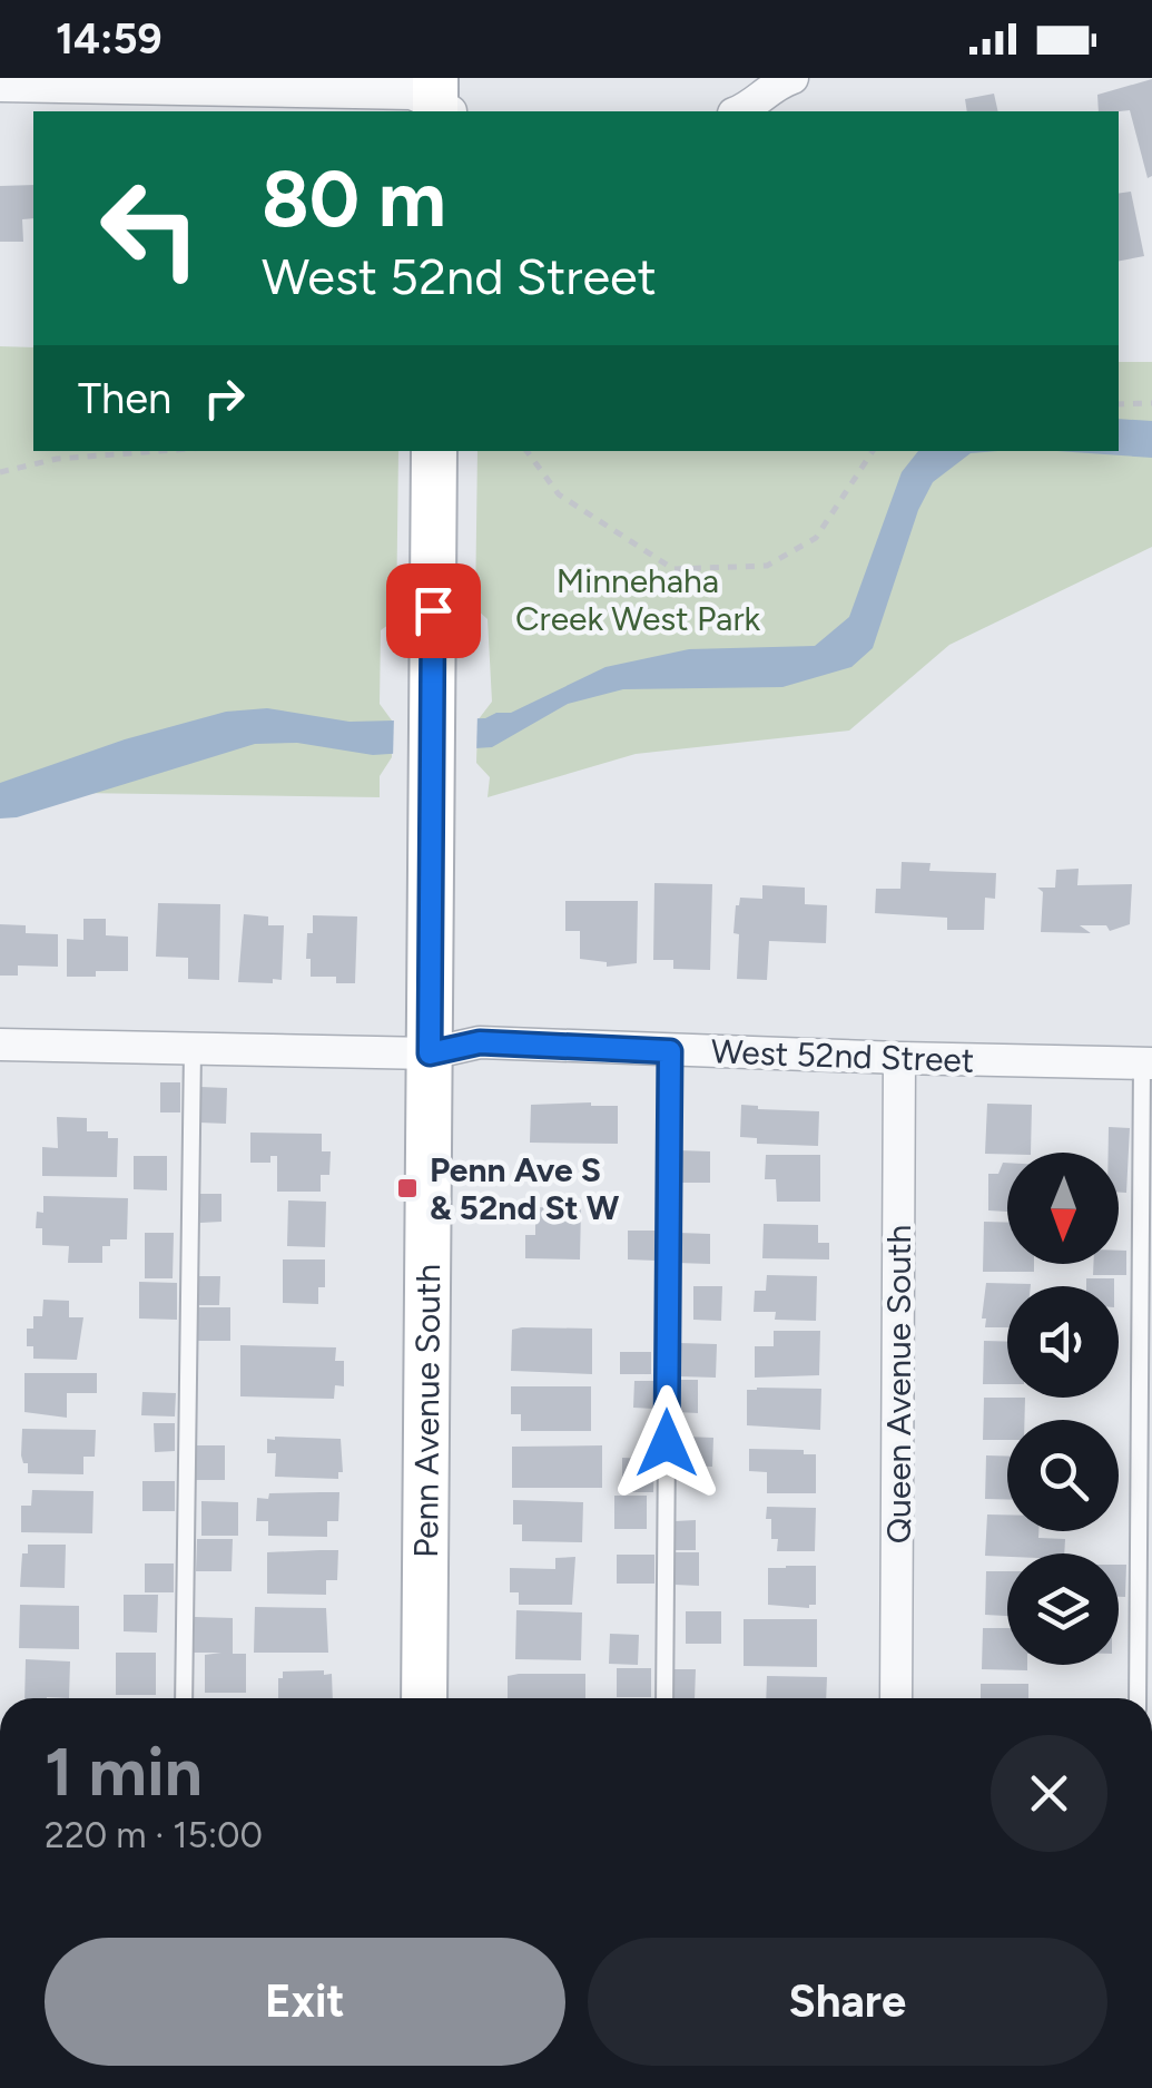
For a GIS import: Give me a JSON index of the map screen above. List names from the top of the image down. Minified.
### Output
{"streets":{"main road":["Penn Avenue South"],"street":["West 52nd Street","Queen Avenue South"]},"crossings":[["West 52nd Street","Queen Avenue South"],["West 52nd Street","Penn Avenue South"]],"parks":["Minnehaha Creek West Park"],"places":{"transit":["Penn Ave S & 52nd St W"]},"north":"bottom","page":{"status":"14:59","turn":["80 m","West 52nd Street"],"then":"Then","heading":["1 min","220 m · 15:00"],"buttons":["Exit","Share"]}}
